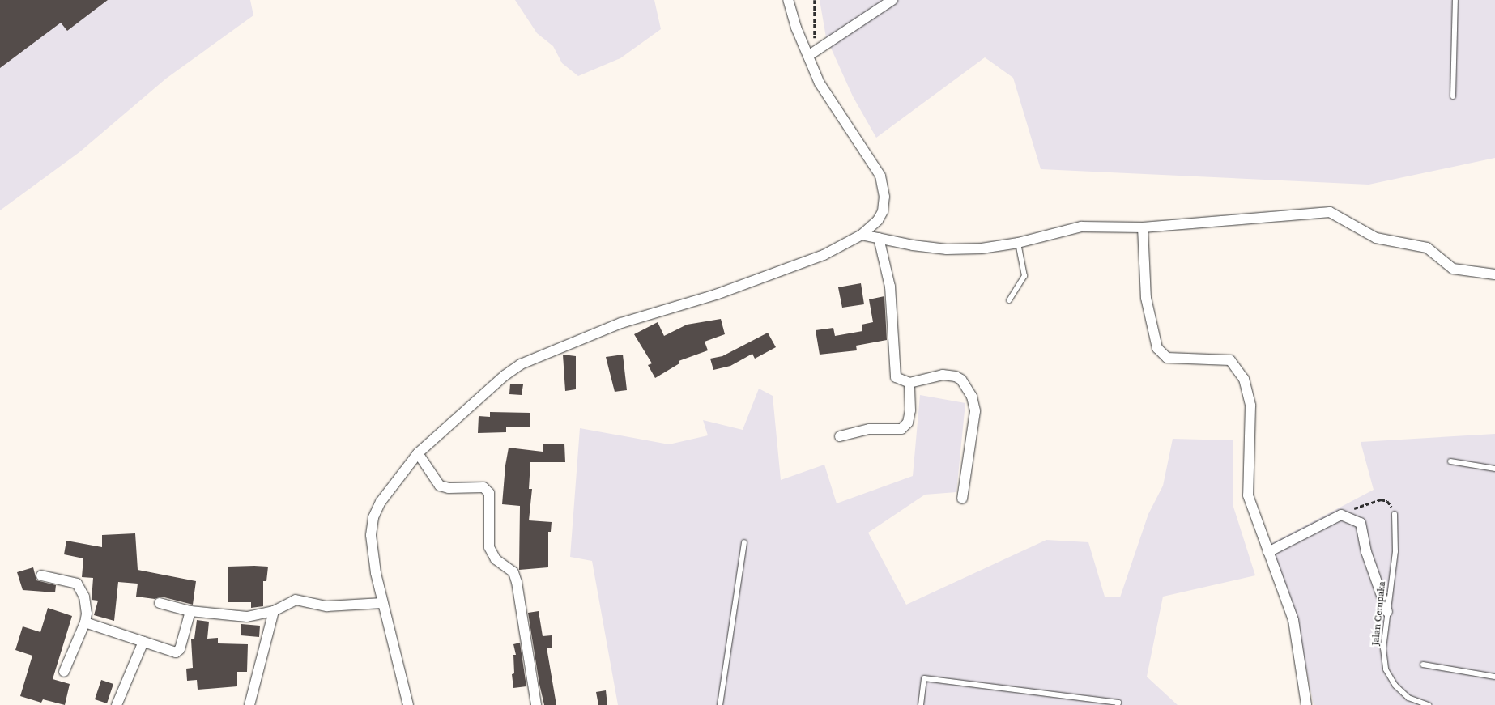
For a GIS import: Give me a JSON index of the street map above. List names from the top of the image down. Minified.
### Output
{"streets":{"lane":["Jalan Cempaka"]}}
